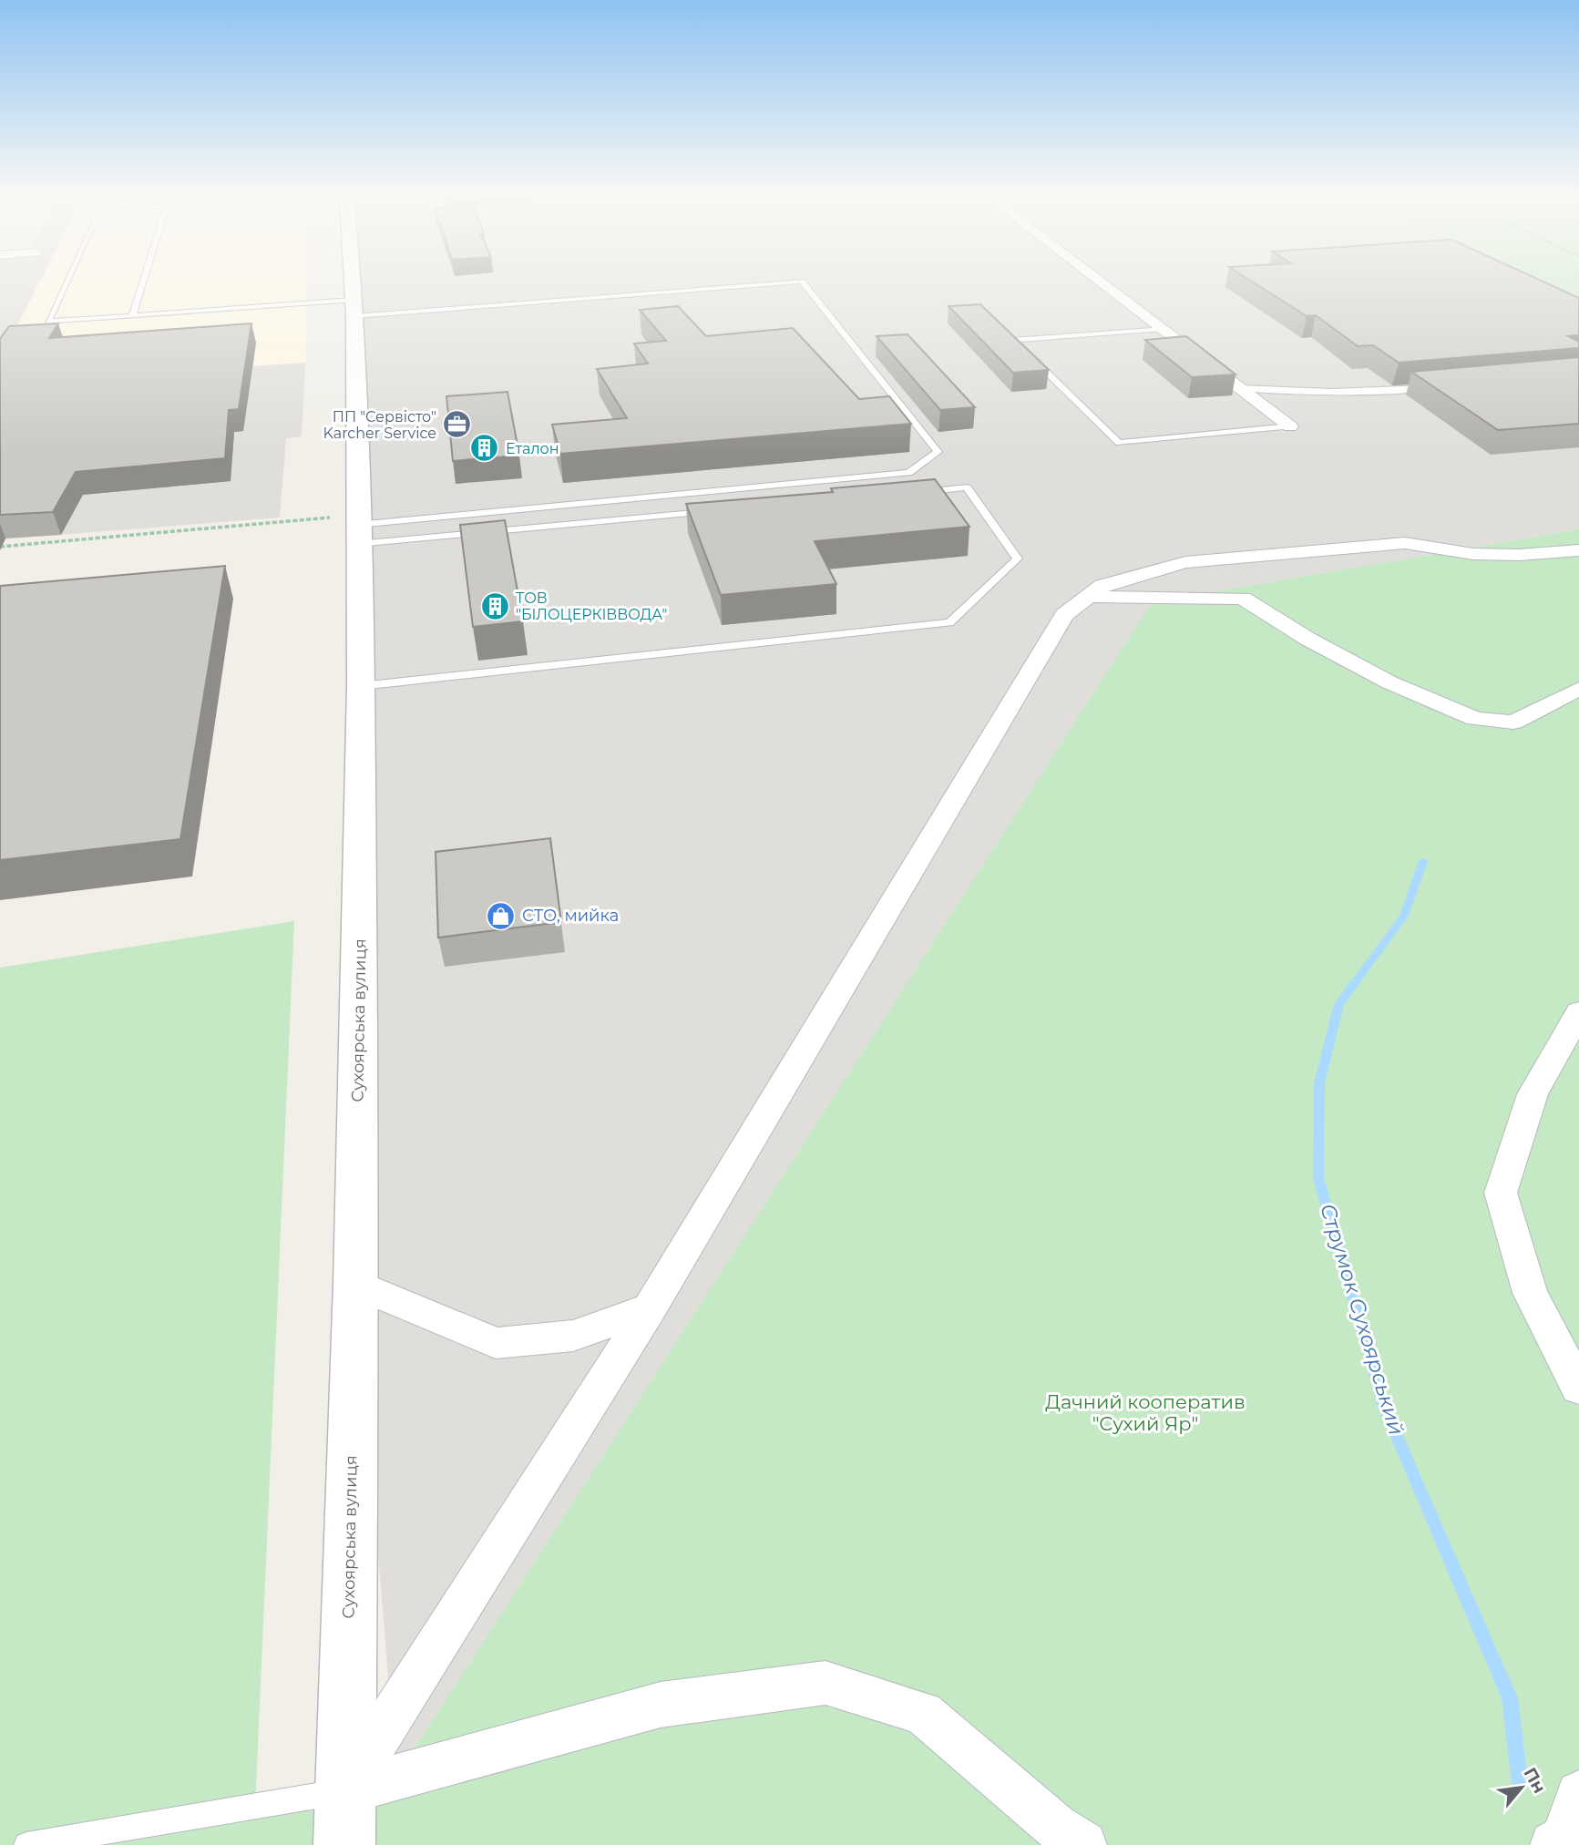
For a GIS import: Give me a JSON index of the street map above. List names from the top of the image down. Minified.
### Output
{"streets":{"street":["Сухоярська вулиця"]},"water":["Струмок Сухоярський"],"parks":["Дачний кооператив \"Сухий Яр\""],"places":{"office":["ПП \"Сервісто\" Karcher Service"],"building":["Еталон","ТОВ \"БІЛОЦЕРКІВВОДА\""],"shop":["СТО, мийка"]},"north":"top right"}
